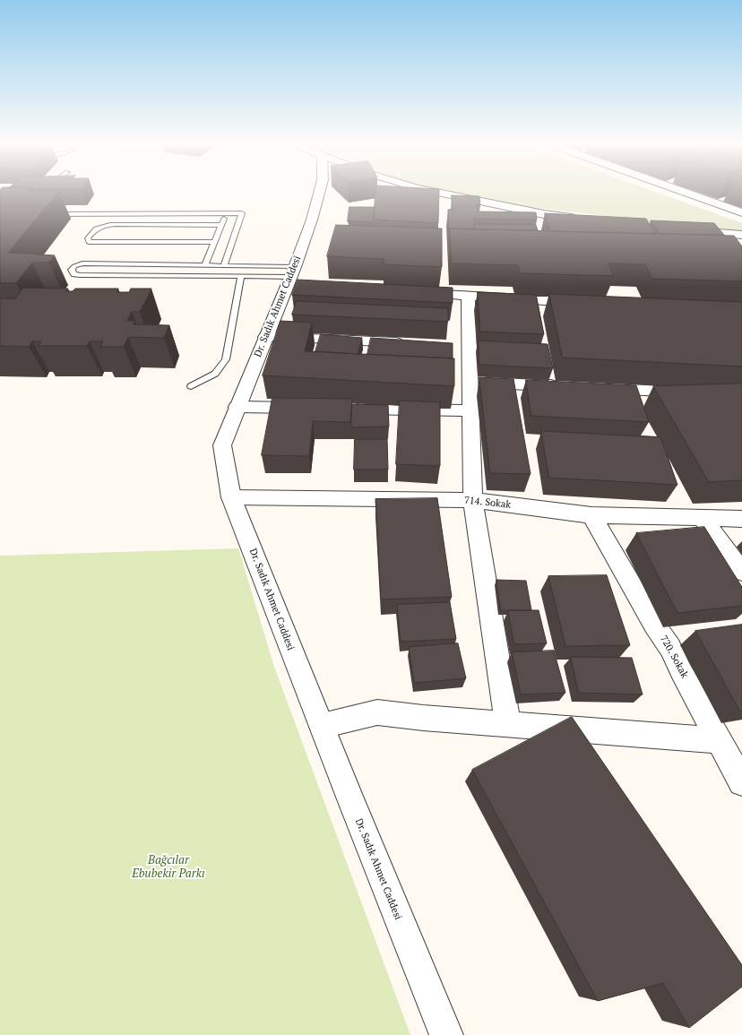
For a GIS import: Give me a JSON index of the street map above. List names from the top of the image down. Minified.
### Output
{"streets":{"street":["Dr. Sadık Ahmet Caddesi","714. Sokak","720. Sokak"]},"crossings":[["Dr. Sadık Ahmet Caddesi","714. Sokak"],["714. Sokak","720. Sokak"]],"parks":["Bağcılar Ebubekir Parkı"]}
